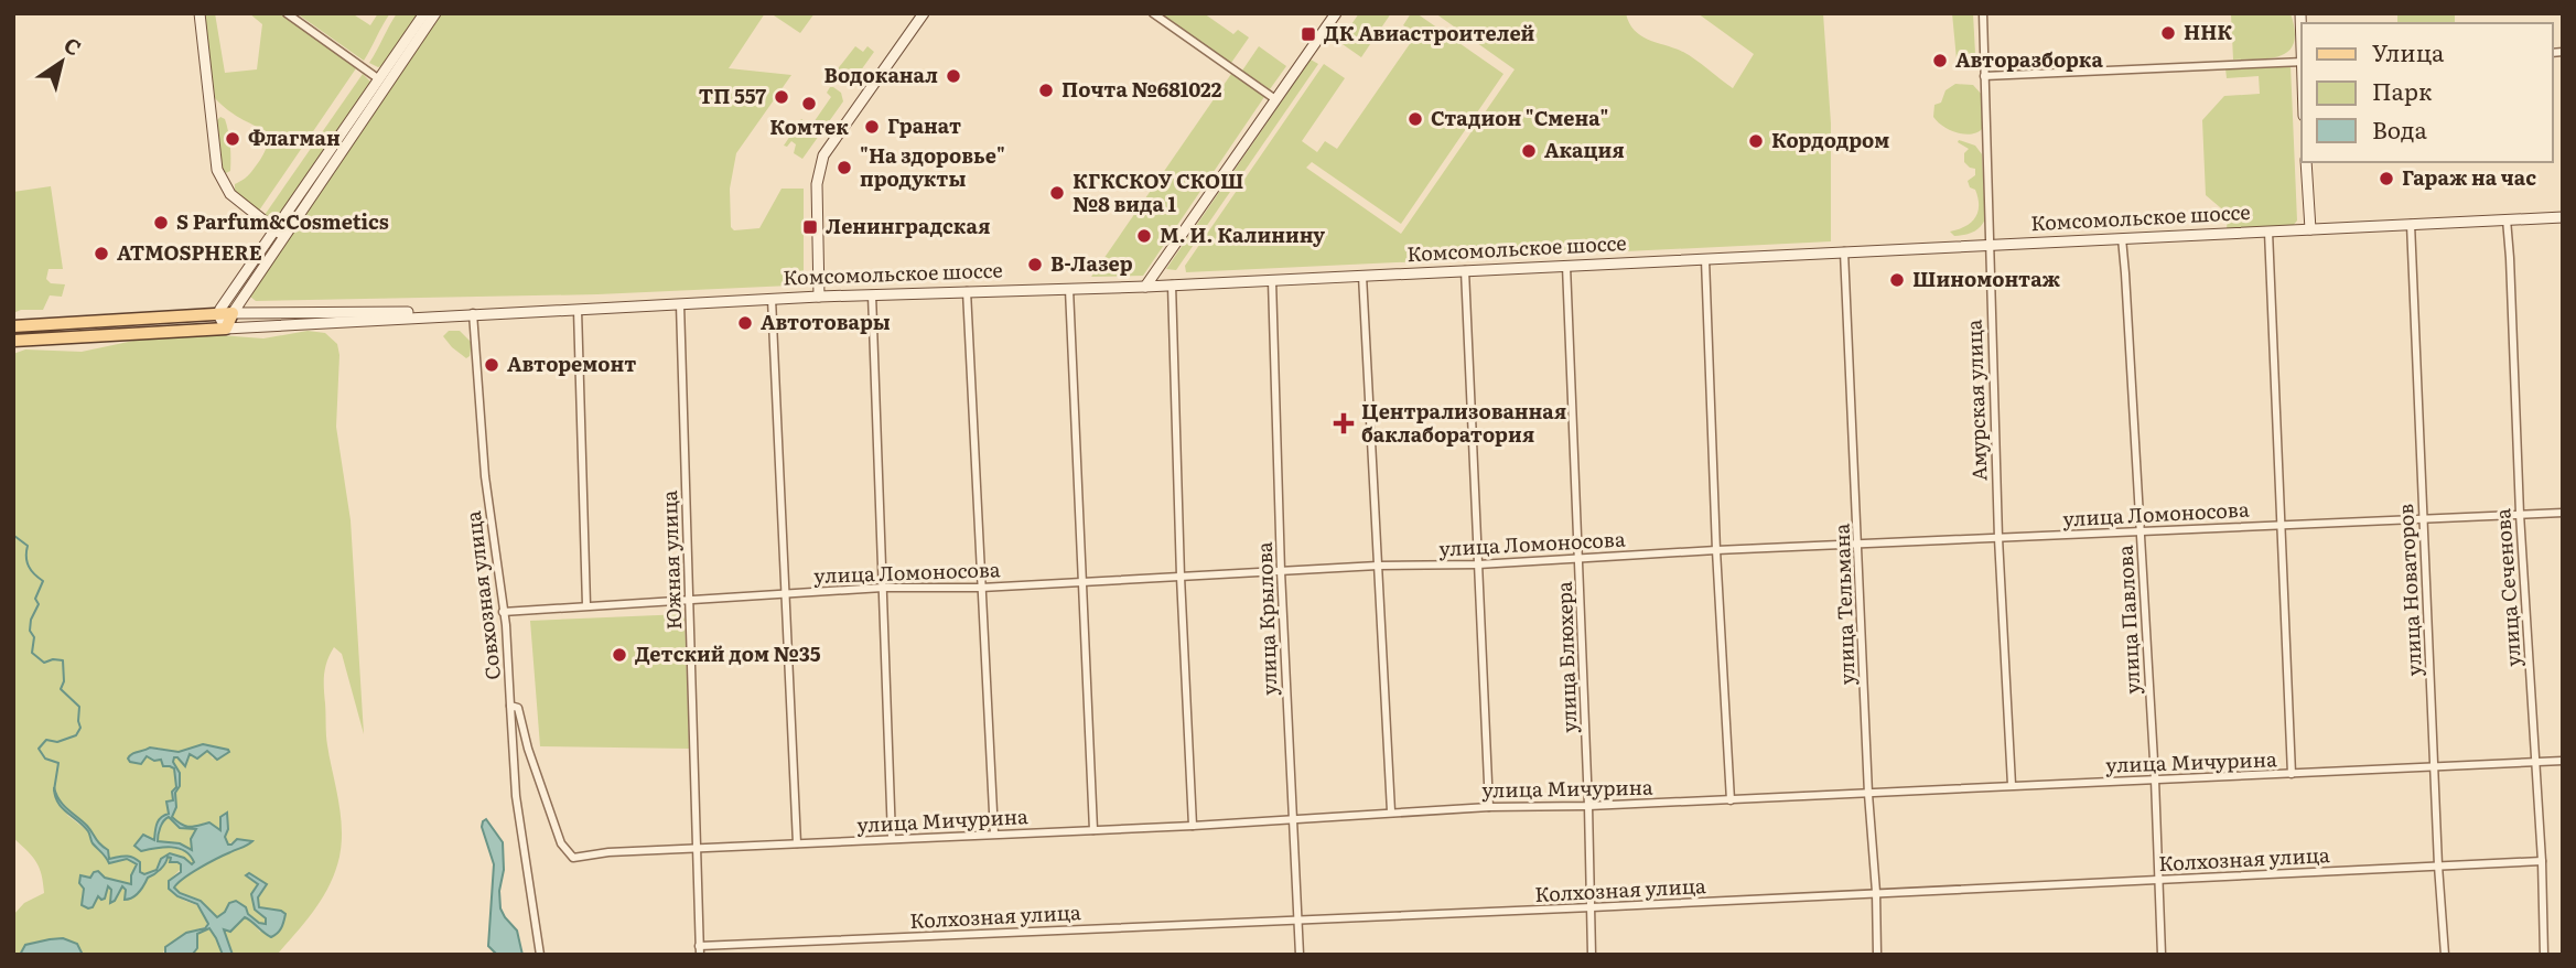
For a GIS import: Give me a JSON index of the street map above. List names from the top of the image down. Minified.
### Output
{"streets":{"main road":["Комсомольское шоссе"],"street":["Амурская улица","улица Ломоносова","Южная улица","улица Сеченова","улица Новаторов","Совхозная улица","улица Тельмана","улица Крылова","улица Павлова","улица Блюхера","улица Мичурина","Колхозная улица"]},"crossings":[["Комсомольское шоссе","Амурская улица"],["Комсомольское шоссе","Южная улица"],["Комсомольское шоссе","улица Сеченова"],["Комсомольское шоссе","улица Новаторов"],["Комсомольское шоссе","Совхозная улица"],["Комсомольское шоссе","улица Тельмана"],["Комсомольское шоссе","улица Крылова"],["Комсомольское шоссе","улица Павлова"],["Комсомольское шоссе","улица Блюхера"],["Амурская улица","улица Ломоносова"],["Амурская улица","улица Мичурина"],["улица Ломоносова","Южная улица"],["улица Ломоносова","улица Сеченова"],["улица Ломоносова","улица Новаторов"],["улица Ломоносова","Совхозная улица"],["улица Ломоносова","улица Тельмана"],["улица Ломоносова","улица Крылова"],["улица Ломоносова","улица Павлова"],["улица Ломоносова","улица Блюхера"],["Южная улица","улица Мичурина"],["Южная улица","Колхозная улица"],["улица Сеченова","улица Мичурина"],["улица Сеченова","Колхозная улица"],["улица Новаторов","улица Мичурина"],["улица Новаторов","Колхозная улица"],["Совхозная улица","улица Мичурина"],["улица Тельмана","улица Мичурина"],["улица Тельмана","Колхозная улица"],["улица Крылова","улица Мичурина"],["улица Крылова","Колхозная улица"],["улица Павлова","улица Мичурина"],["улица Павлова","Колхозная улица"],["улица Блюхера","улица Мичурина"],["улица Блюхера","Колхозная улица"]],"places":{"other":["ННК","Авторазборка","Водоканал","Почта №681022","ТП 557","Комтек","Стадион \"Смена\"","Гранат","Флагман","Кордодром","Акация","\"На здоровье\" продукты","Гараж на час","КГКСКОУ СКОШ №8 вида 1","S Parfum&Cosmetics","М. И. Калинину","ATMOSPHERE","В-Лазер","Шиномонтаж","Автотовары","Авторемонт","Детский дом №35"],"transit":["ДК Авиастроителей","Ленинградская"],"health":["Централизованная баклаборатория"]},"legend":["Улица","Парк","Вода"],"north":"top right"}
